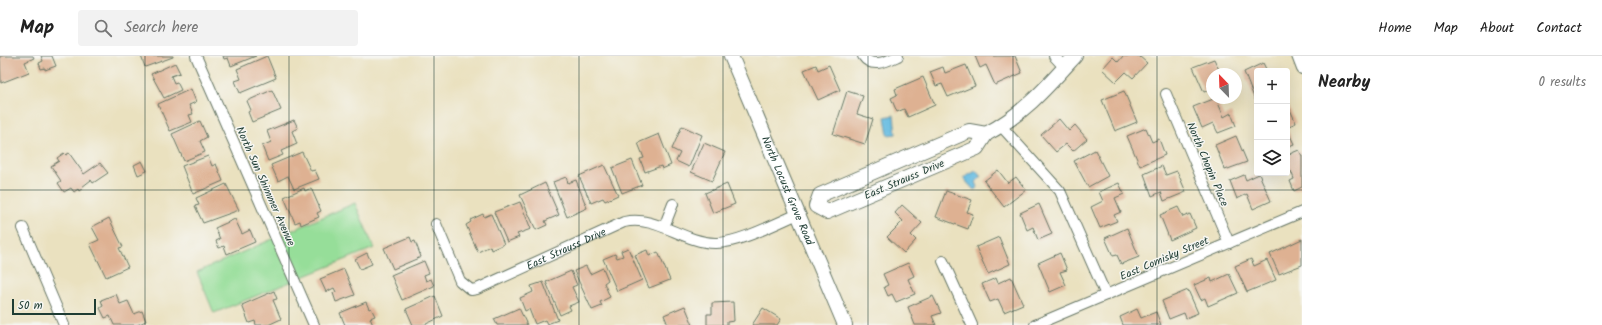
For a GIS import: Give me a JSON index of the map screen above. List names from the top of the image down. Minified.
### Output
{"streets":{"street":["North Chopin Place","East Strauss Drive","North Sun Shimmer Avenue","North Locust Grove Road","East Comisky Street"]},"crossings":[["North Chopin Place","East Comisky Street"],["East Strauss Drive","North Locust Grove Road"]],"scale_bar":"50 m","north":"top left","page":{"header":"Map","search":"Search here","nav":["Home","Map","About","Contact"],"heading":["Nearby","0 results"],"map_buttons":["+","−"],"scale":"50 m"}}
